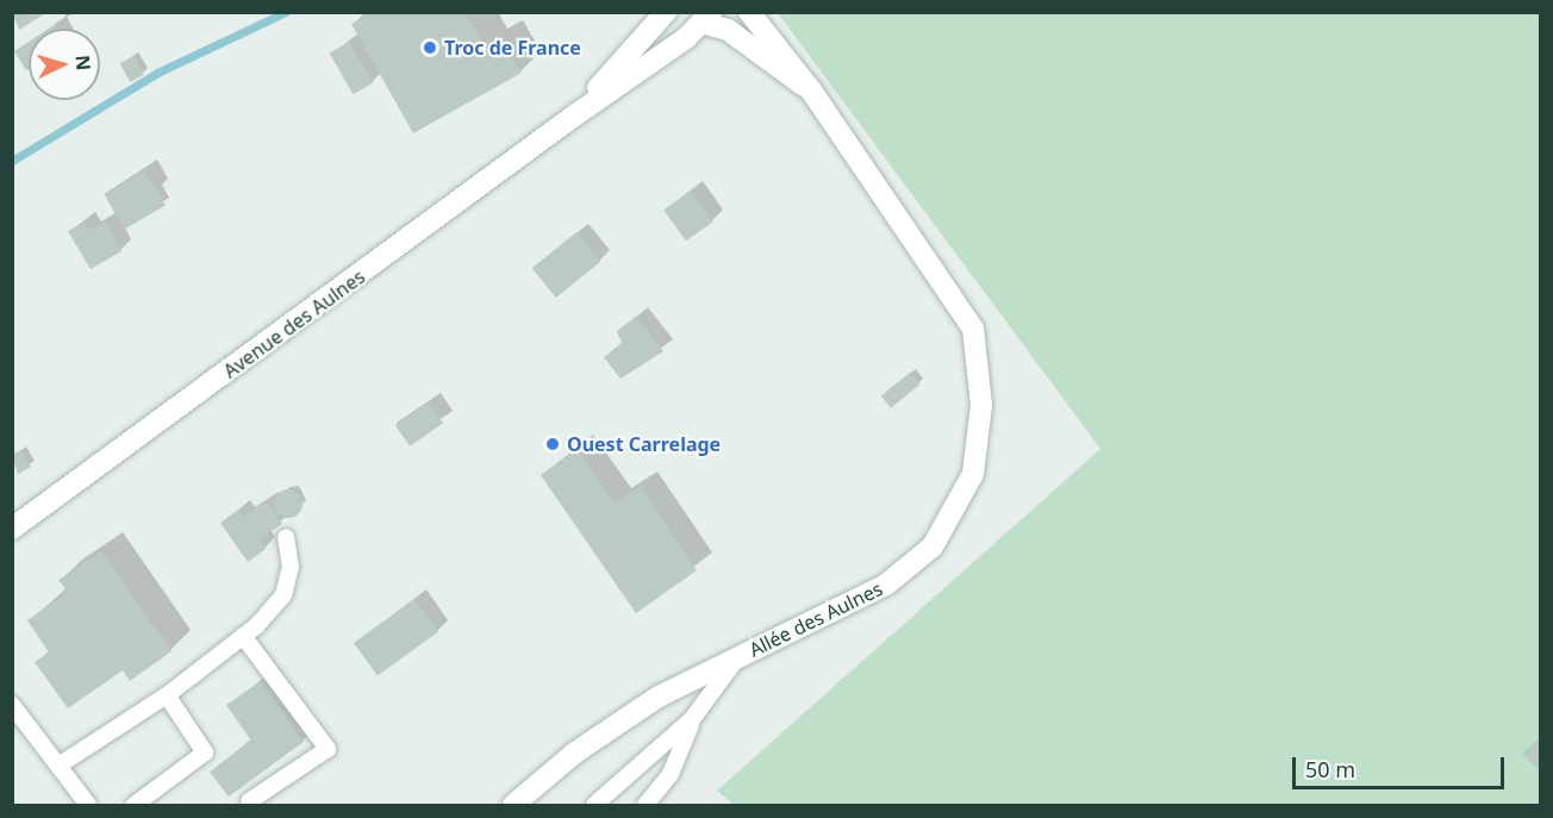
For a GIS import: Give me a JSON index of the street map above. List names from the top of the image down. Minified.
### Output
{"streets":{"street":["Avenue des Aulnes","Allée des Aulnes"]},"places":["Troc de France","Ouest Carrelage"],"scale_bar":"50 m","north":"right"}
